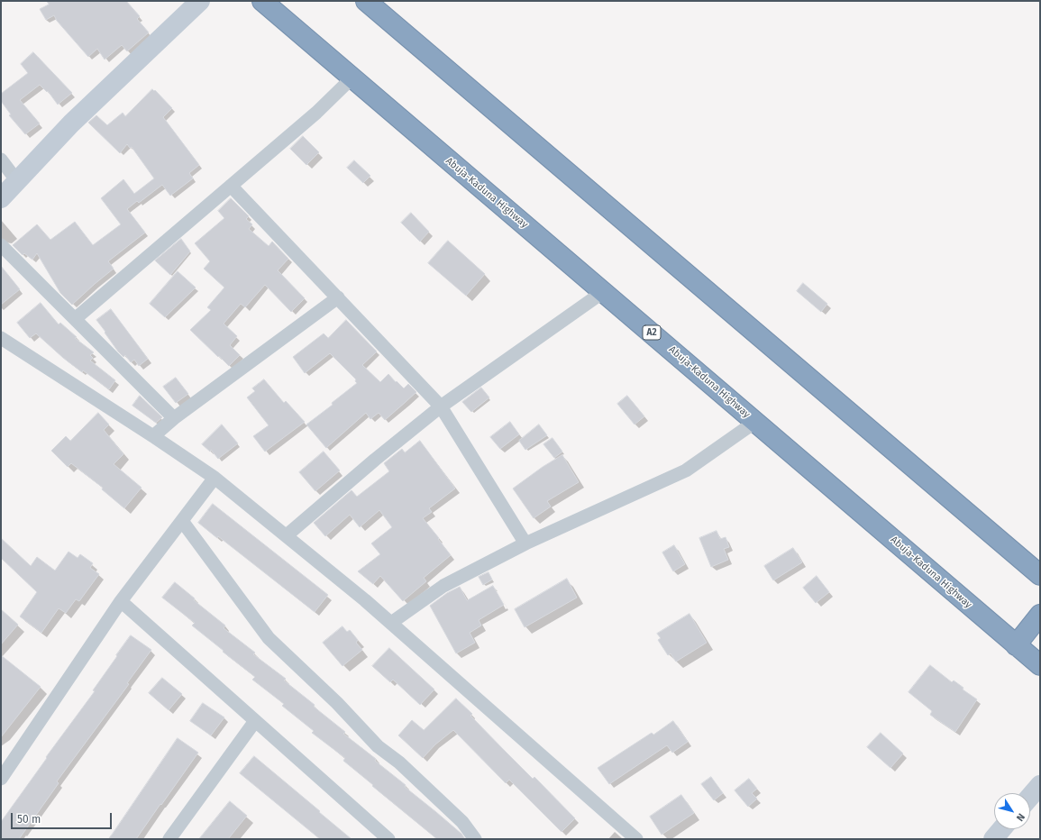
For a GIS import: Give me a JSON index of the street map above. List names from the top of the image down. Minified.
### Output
{"streets":{"highway":["Abuja-Kaduna Highway","A2"]},"scale_bar":"50 m","north":"bottom right"}
